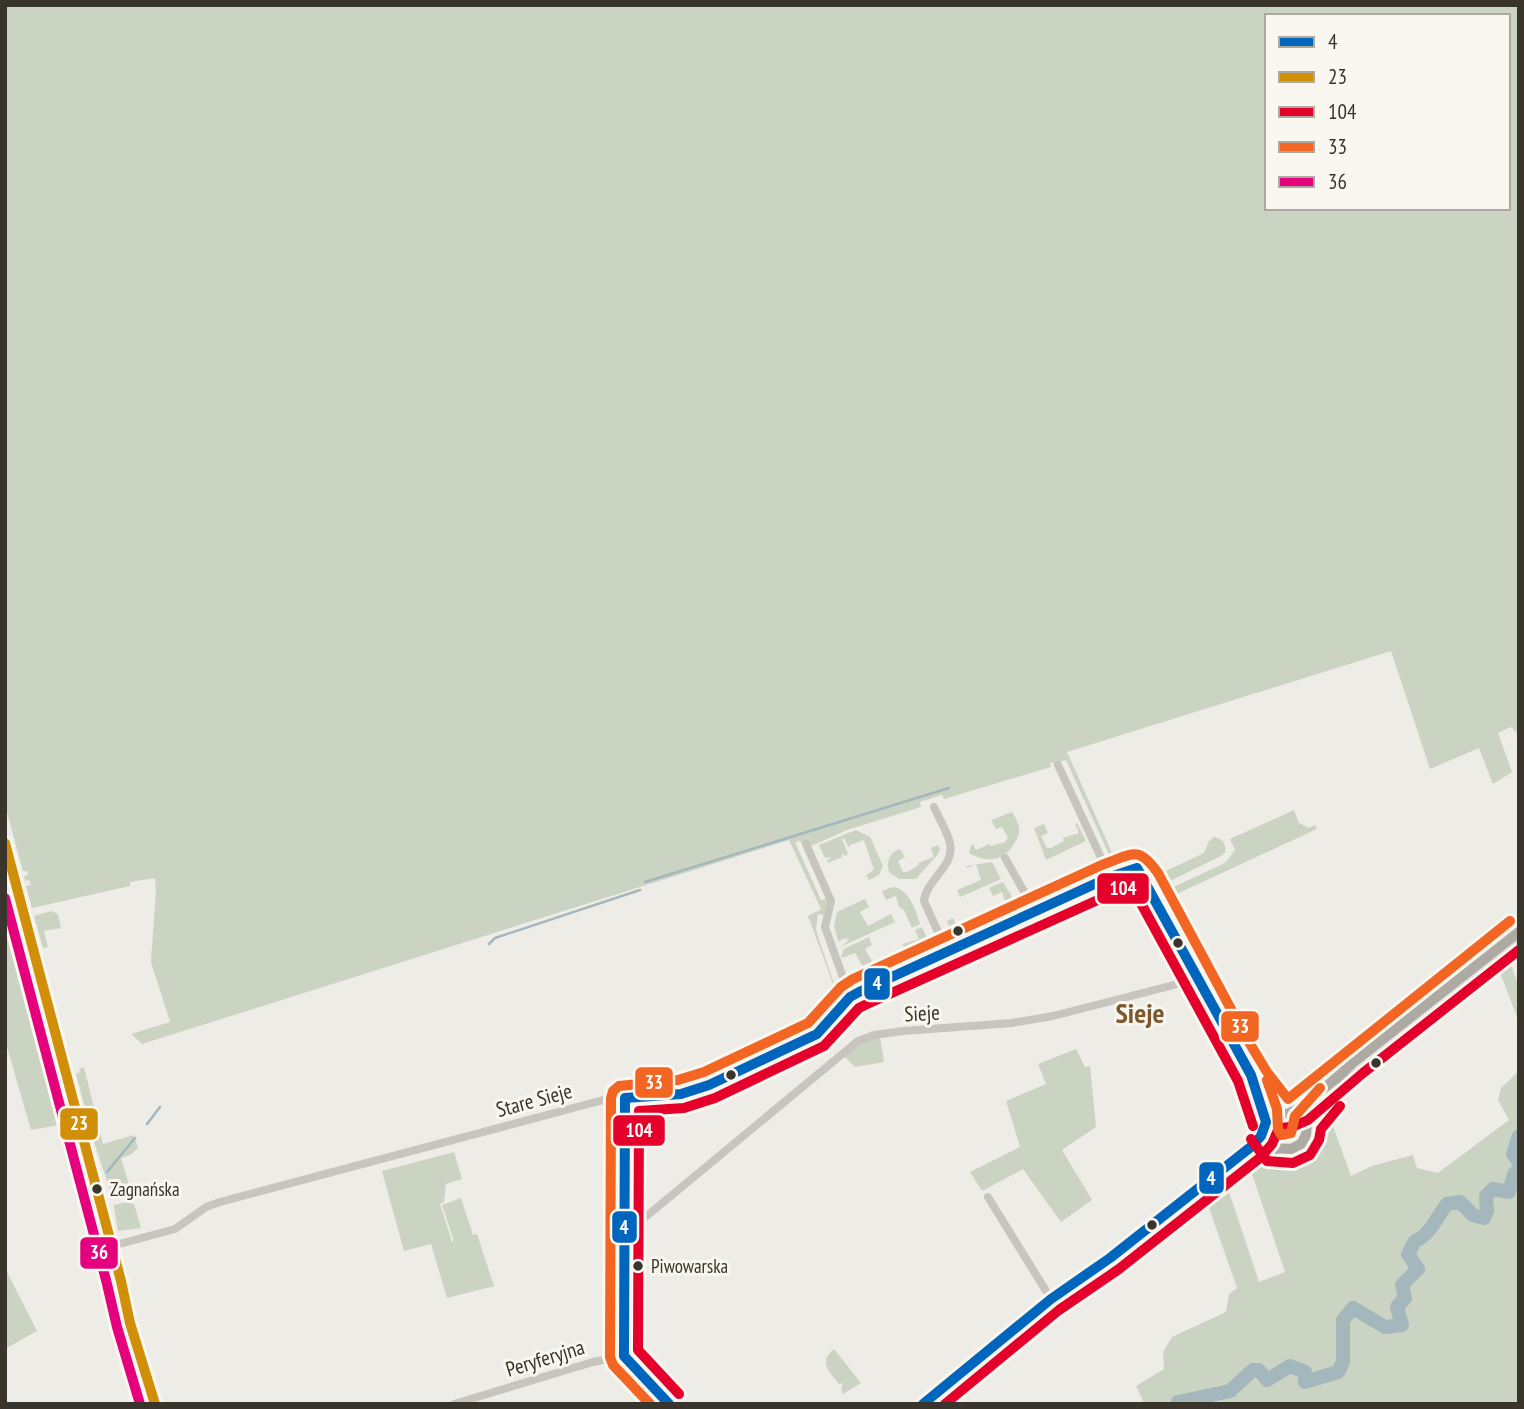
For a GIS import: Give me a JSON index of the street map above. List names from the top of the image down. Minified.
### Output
{"streets":{"street":["Sieje","Stare Sieje","Peryferyjna"]},"crossings":[["Sieje","Stare Sieje"]],"districts":["Sieje"],"places":["Zagnańska","Piwowarska"],"lines":["transit line 23","transit line 33","transit line 4","transit line 104","transit line 36"],"legend":["4","23","104","33","36"]}
